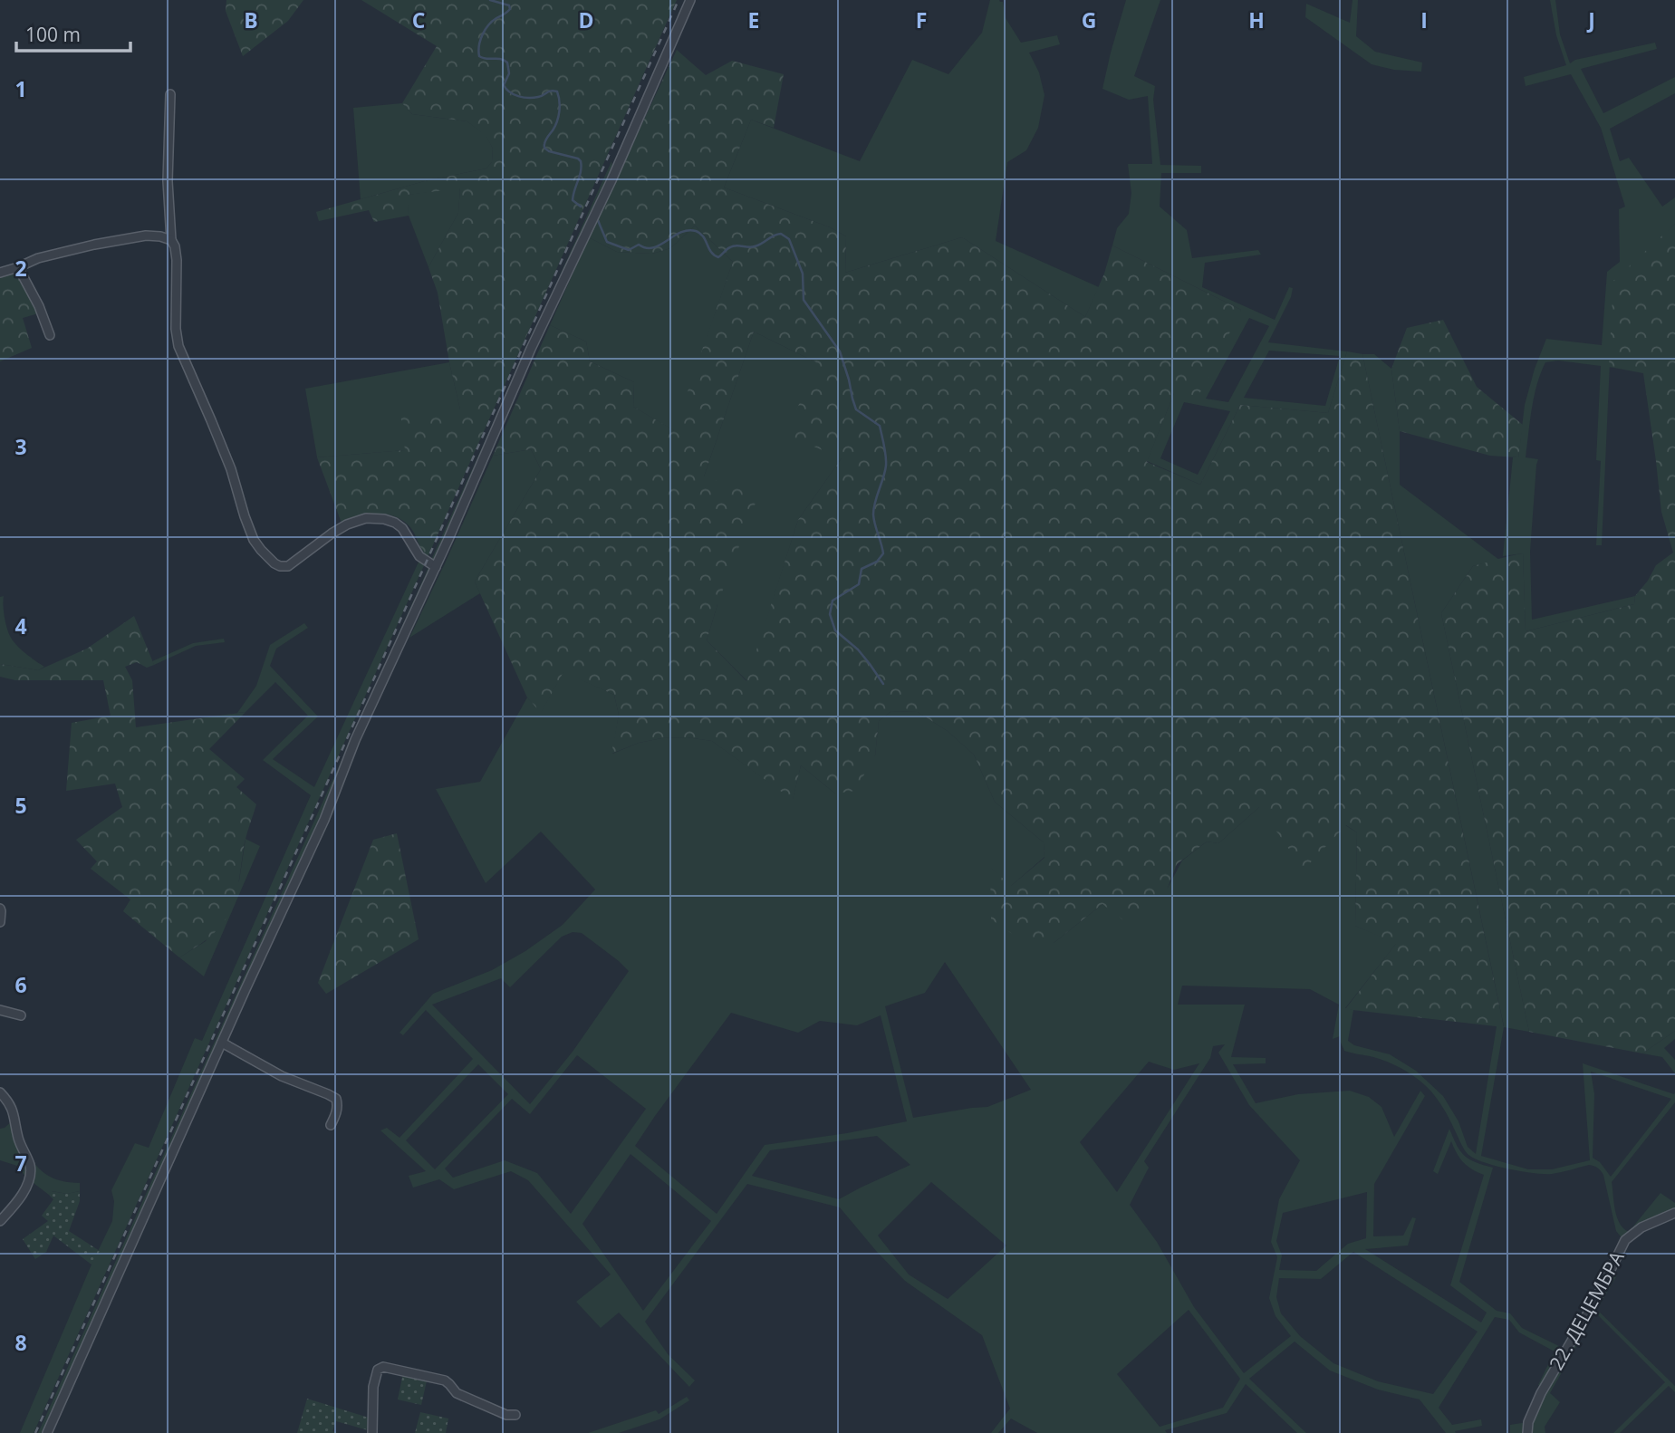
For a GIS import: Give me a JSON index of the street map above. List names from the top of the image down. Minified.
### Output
{"streets":{"street":["22. ДЕЦЕМБРА"]},"scale_bar":"100 m","grid":{"columns":["B","C","D","E","F","G","H","I","J"],"rows":["1","2","3","4","5","6","7","8"]}}
